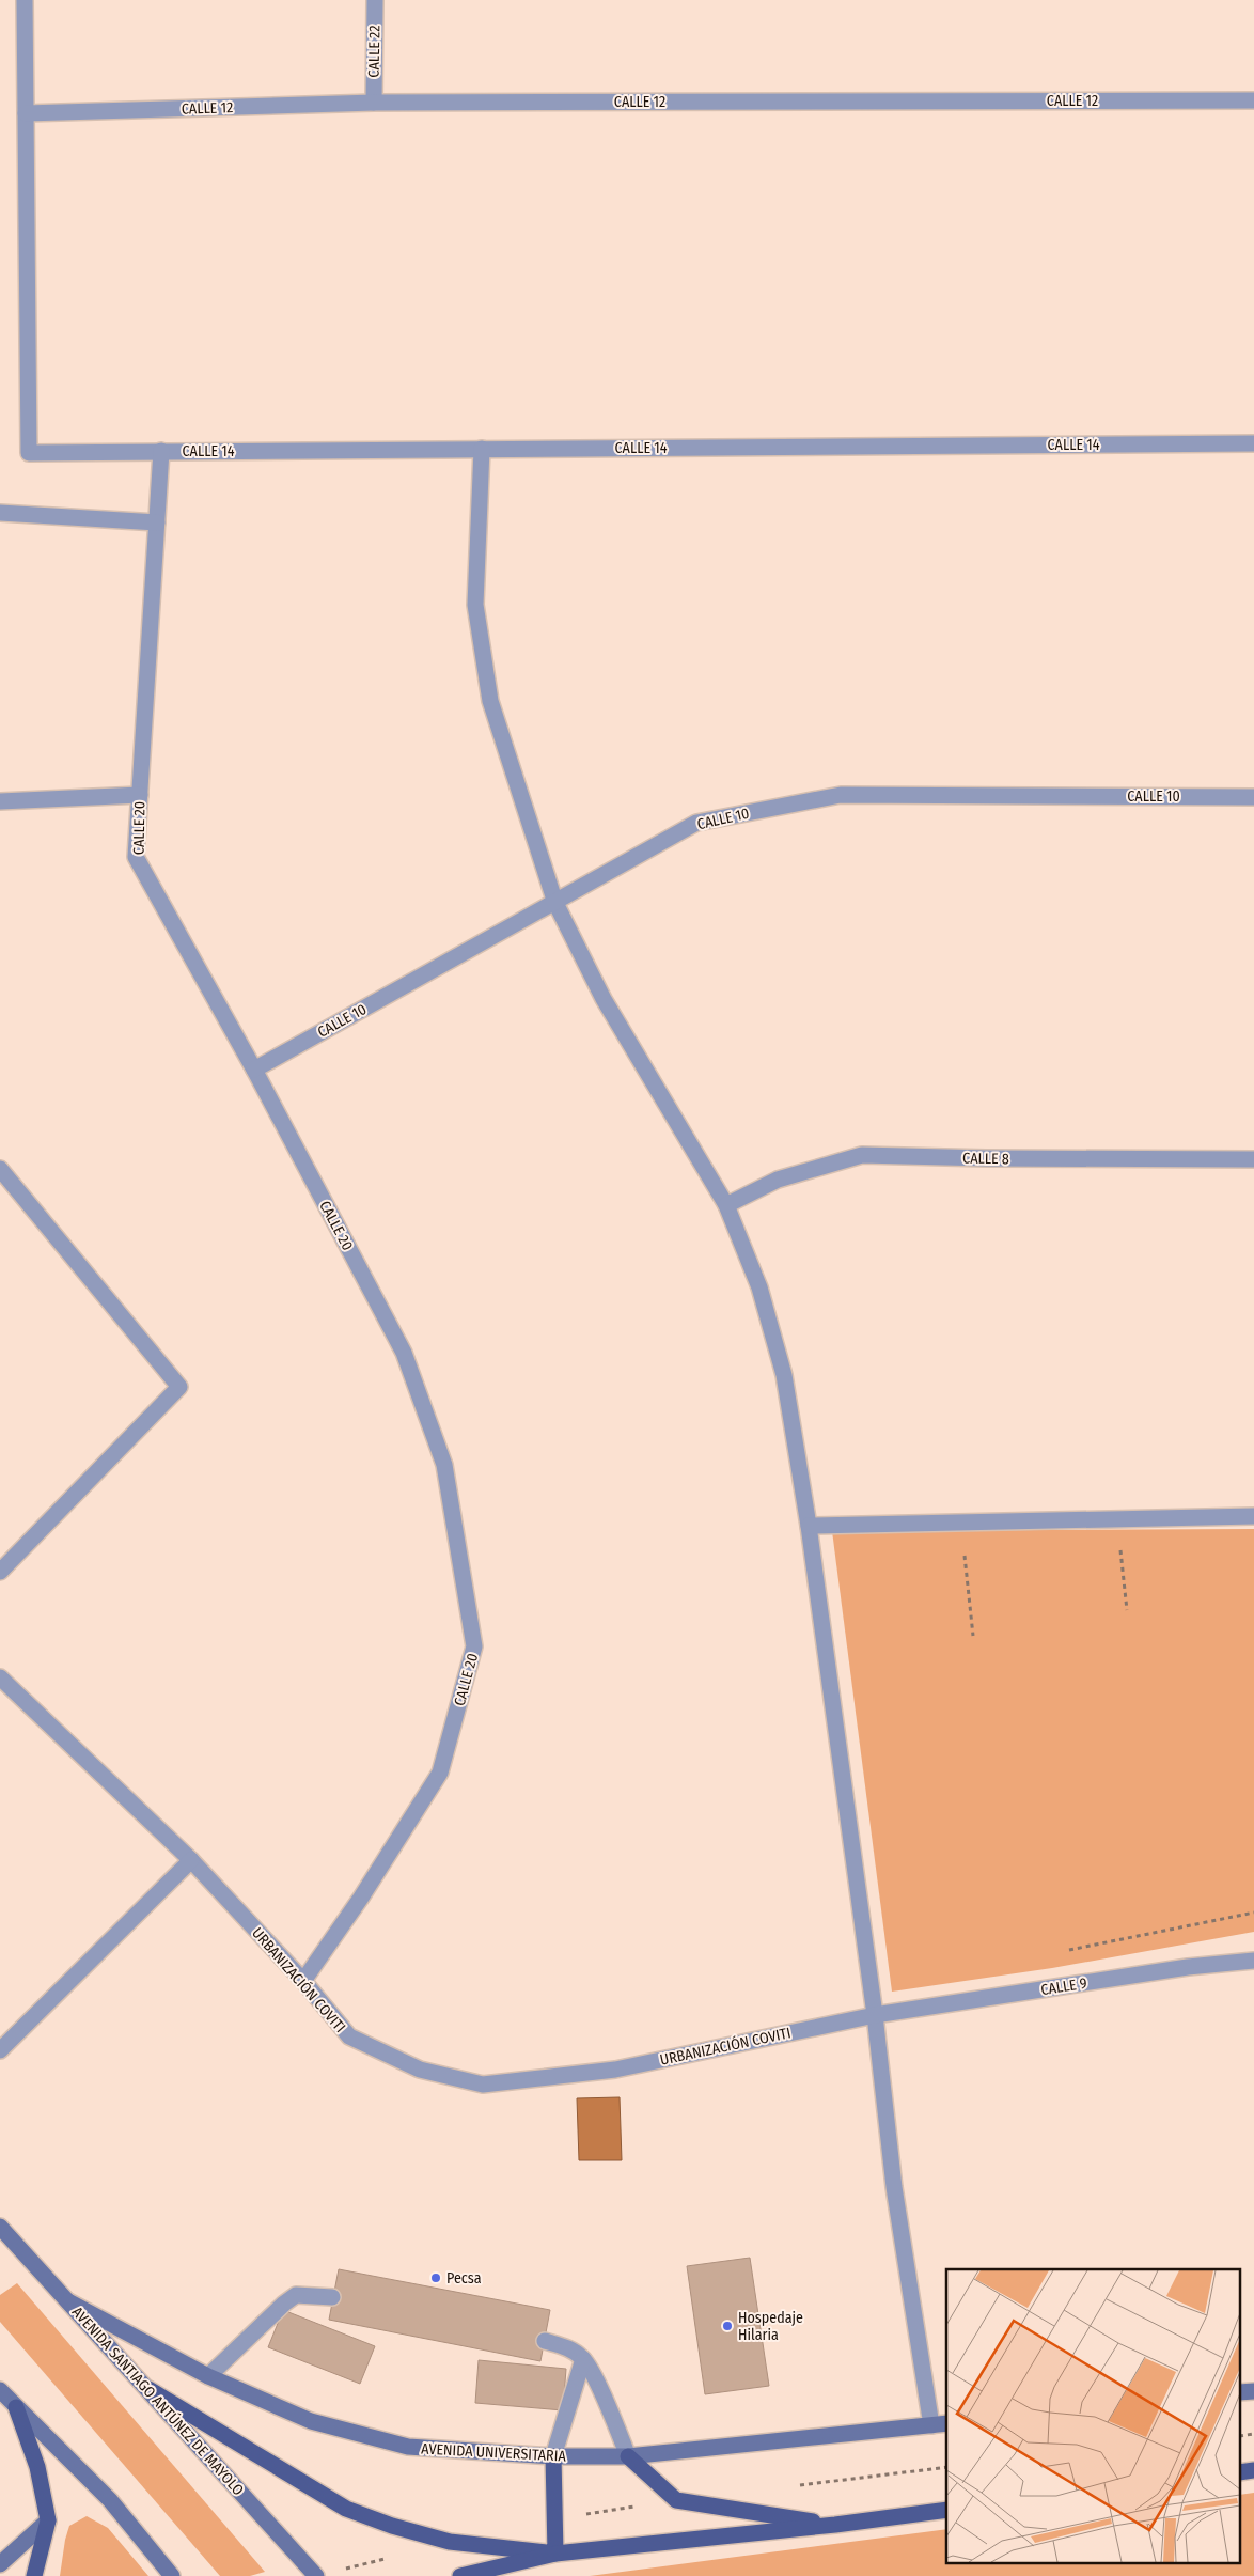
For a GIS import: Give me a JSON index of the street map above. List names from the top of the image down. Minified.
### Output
{"streets":{"street":["CALLE 22","CALLE 12","CALLE 14","CALLE 10","CALLE 20","CALLE 8","URBANIZACIÓN COVITI","CALLE 9","AVENIDA SANTIAGO ANTÚNEZ DE MAYOLO","AVENIDA UNIVERSITARIA"]},"crossings":[["CALLE 22","CALLE 12"],["CALLE 12","CALLE 14"],["CALLE 14","CALLE 20"],["CALLE 10","CALLE 20"],["CALLE 20","URBANIZACIÓN COVITI"],["URBANIZACIÓN COVITI","CALLE 9"],["AVENIDA SANTIAGO ANTÚNEZ DE MAYOLO","AVENIDA UNIVERSITARIA"]],"places":["Pecsa","Hospedaje Hilaria"]}
